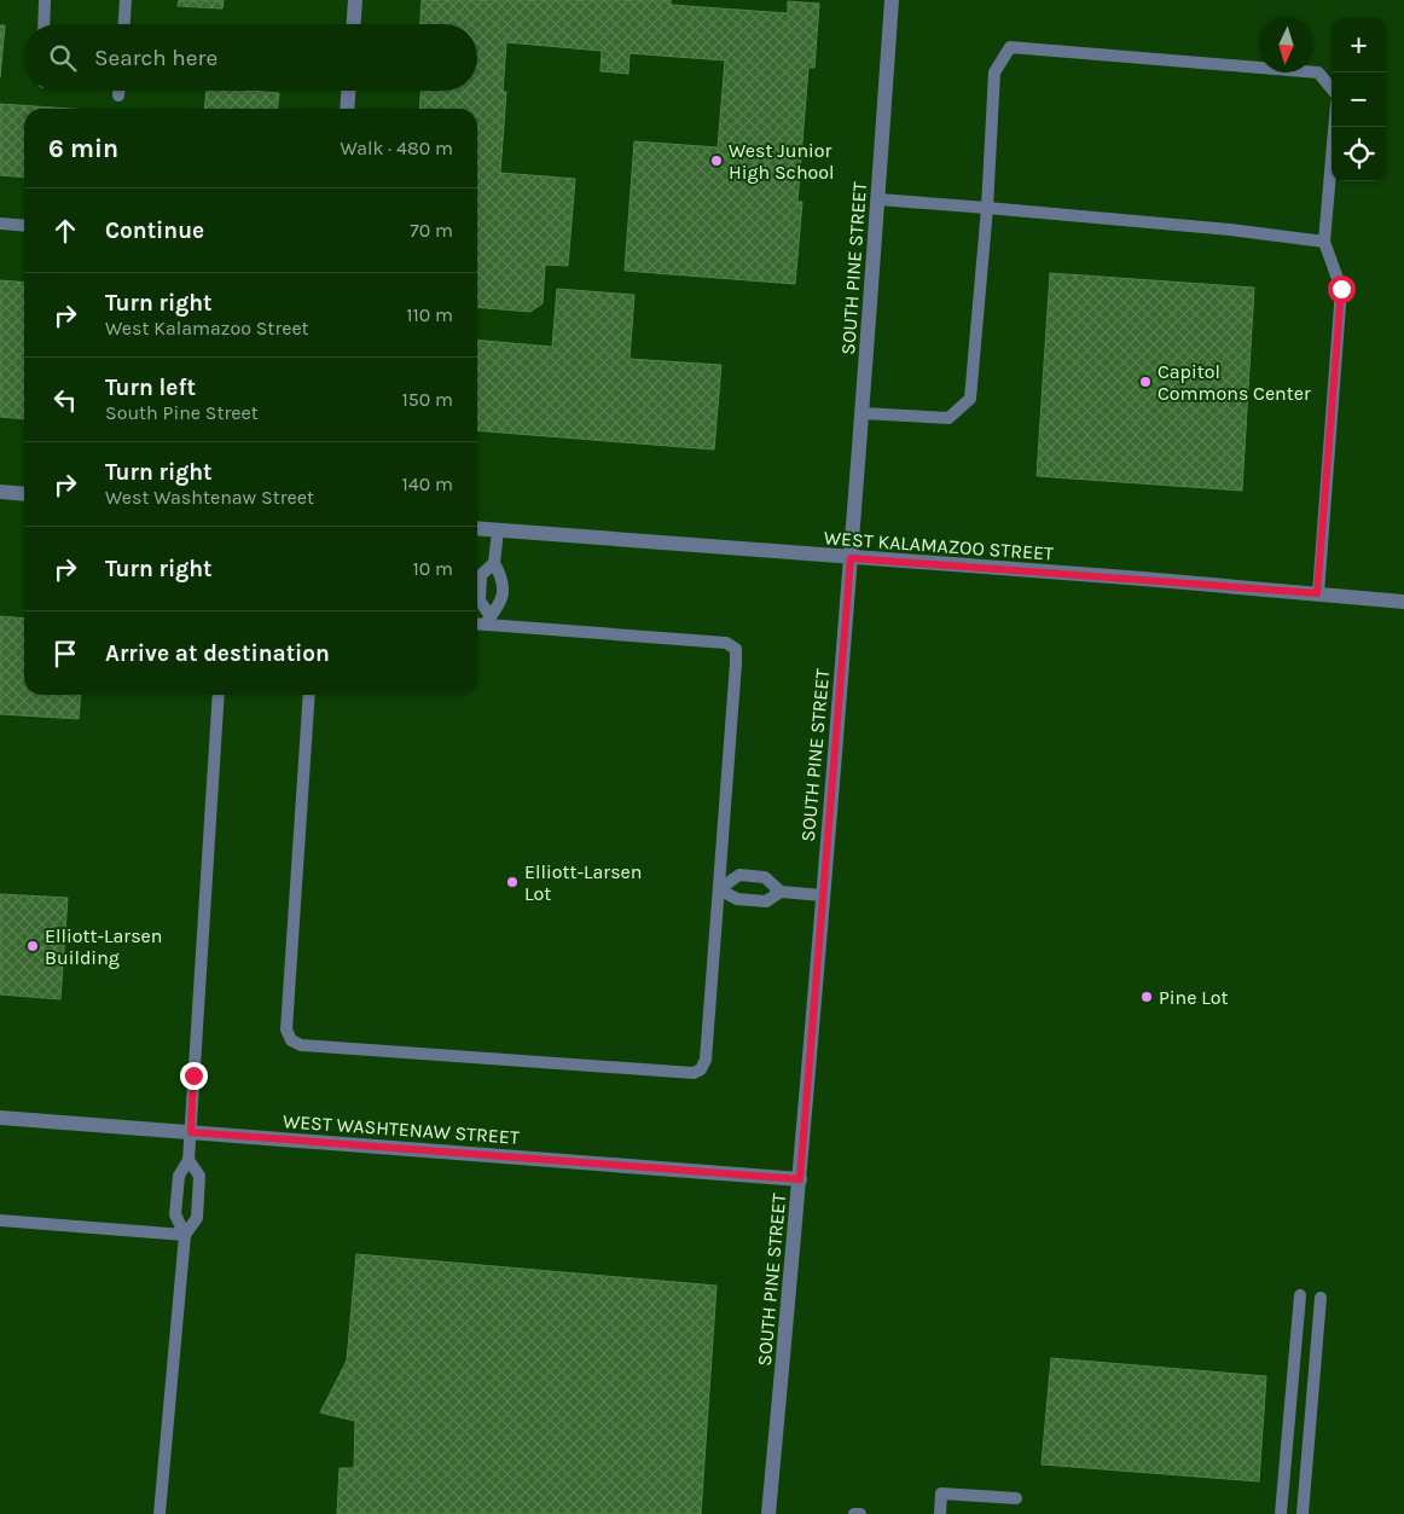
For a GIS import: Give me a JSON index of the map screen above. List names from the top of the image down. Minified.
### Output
{"streets":{"street":["SOUTH PINE STREET","WEST KALAMAZOO STREET","WEST WASHTENAW STREET"]},"crossings":[["SOUTH PINE STREET","WEST KALAMAZOO STREET"],["SOUTH PINE STREET","WEST WASHTENAW STREET"]],"places":["West Junior High School","Capitol Commons Center","Elliott-Larsen Lot","Elliott-Larsen Building","Pine Lot"],"north":"bottom","page":{"map_buttons":["+","−"],"search":"Search here","heading":["6 min","Walk · 480 m"],"list":[["Continue","70 m"],["Turn right","West Kalamazoo Street","110 m"],["Turn left","South Pine Street","150 m"],["Turn right","West Washtenaw Street","140 m"],["Turn right","10 m"],"Arrive at destination"]}}
